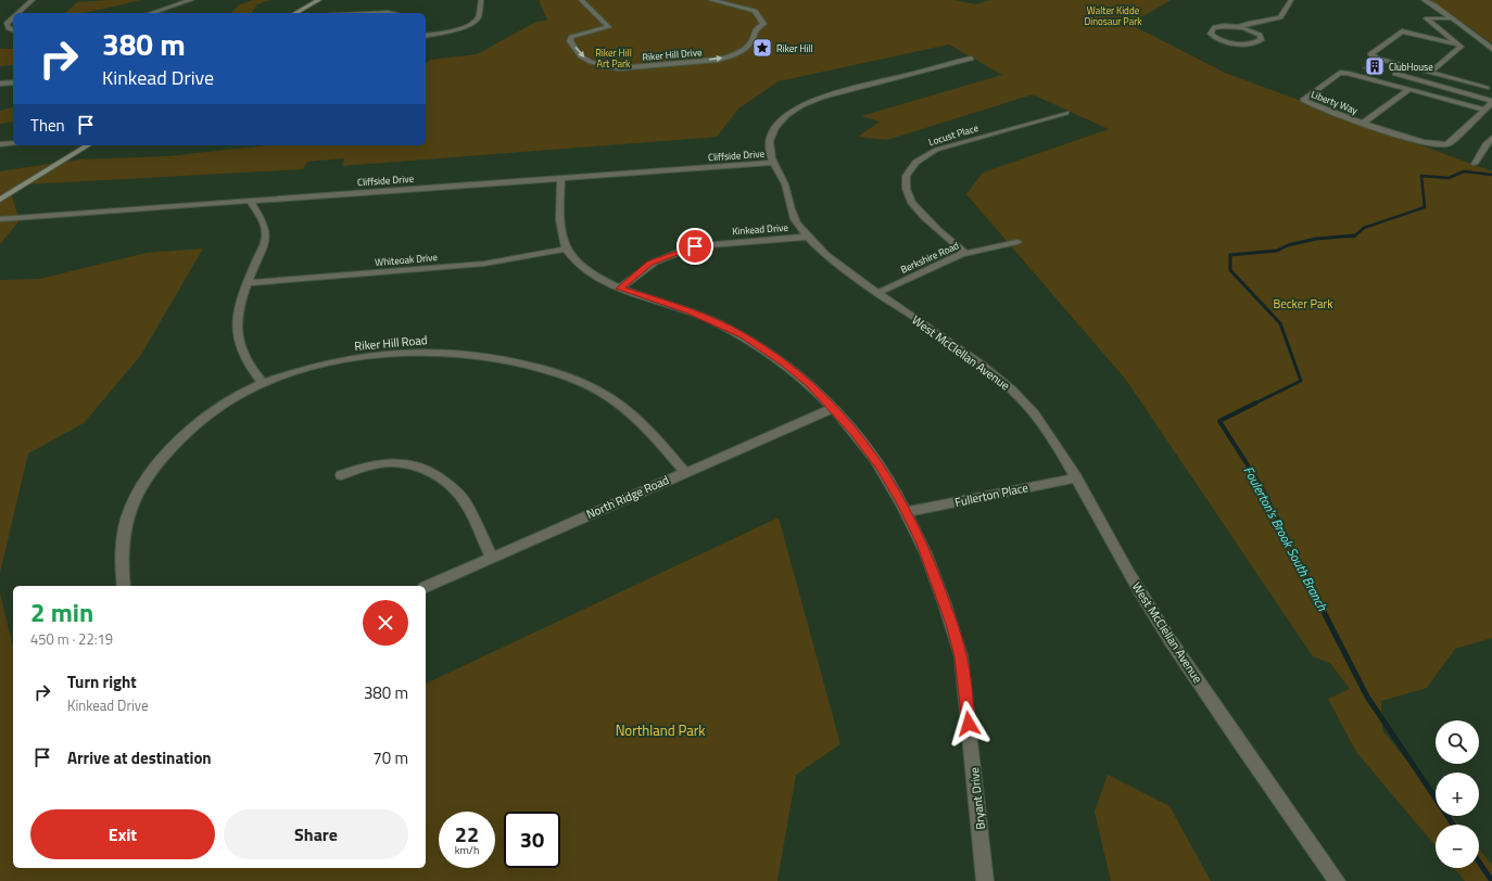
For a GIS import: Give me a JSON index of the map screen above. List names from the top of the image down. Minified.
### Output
{"streets":{"street":["Riker Hill Drive","Liberty Way","Locust Place","Cliffside Drive","Kinkead Drive","Berkshire Road","Whiteoak Drive","Riker Hill Road","West McClellan Avenue","Fullerton Place","North Ridge Road","Bryant Drive"]},"crossings":[["Locust Place","Berkshire Road"],["Cliffside Drive","West McClellan Avenue"],["Cliffside Drive","Bryant Drive"],["Kinkead Drive","West McClellan Avenue"],["Kinkead Drive","Bryant Drive"],["Berkshire Road","West McClellan Avenue"],["Whiteoak Drive","Bryant Drive"],["Riker Hill Road","North Ridge Road"],["West McClellan Avenue","Fullerton Place"],["Fullerton Place","Bryant Drive"],["North Ridge Road","Bryant Drive"]],"water":["Foulerton's Brook South Branch"],"parks":["Walter Kidde Dinosaur Park","Riker Hill Art Park","Becker Park","Northland Park"],"places":{"place":["Riker Hill"],"building":["ClubHouse"]},"page":{"turn":["380 m","Kinkead Drive"],"then":"Then","heading":["2 min","450 m · 22:19"],"list":[{"name":"Turn right","note":"Kinkead Drive","value":"380 m"},{"name":"Arrive at destination","value":"70 m"}],"map_buttons":["+","−"],"buttons":["Exit","Share"],"speed":"22 km/h","limit":"30"}}
